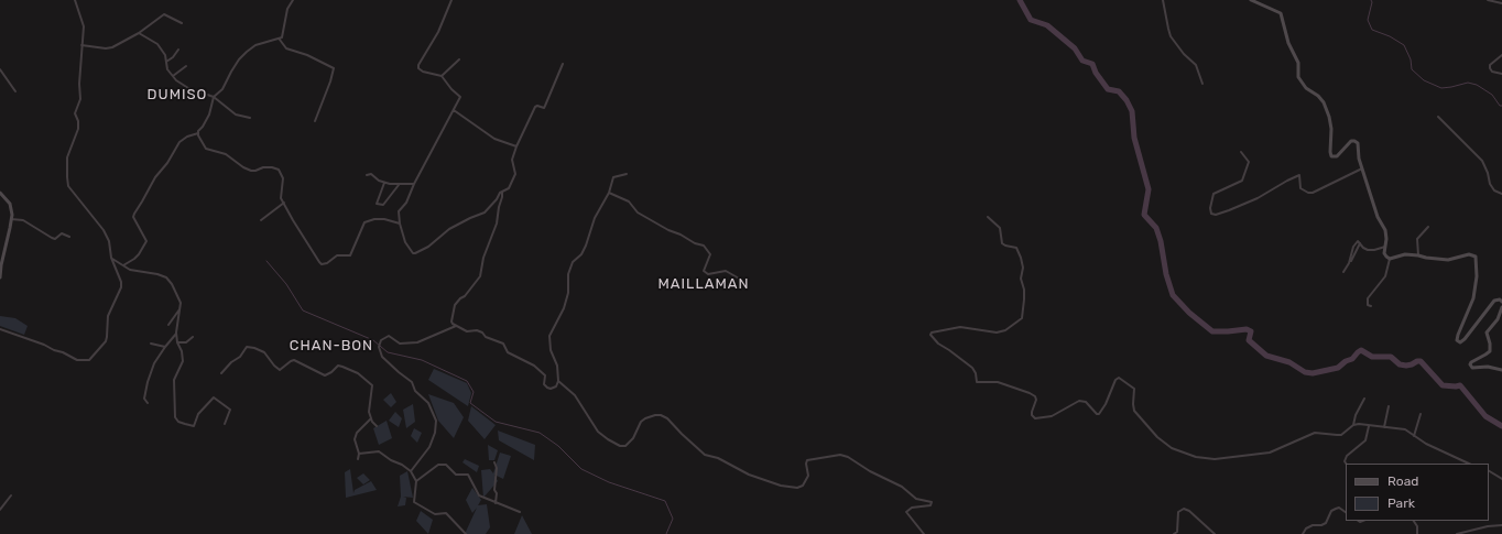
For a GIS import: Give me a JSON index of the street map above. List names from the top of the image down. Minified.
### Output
{"districts":["DUMISO","MAILLAMAN","CHAN-BON"],"legend":["Road","Park"]}
